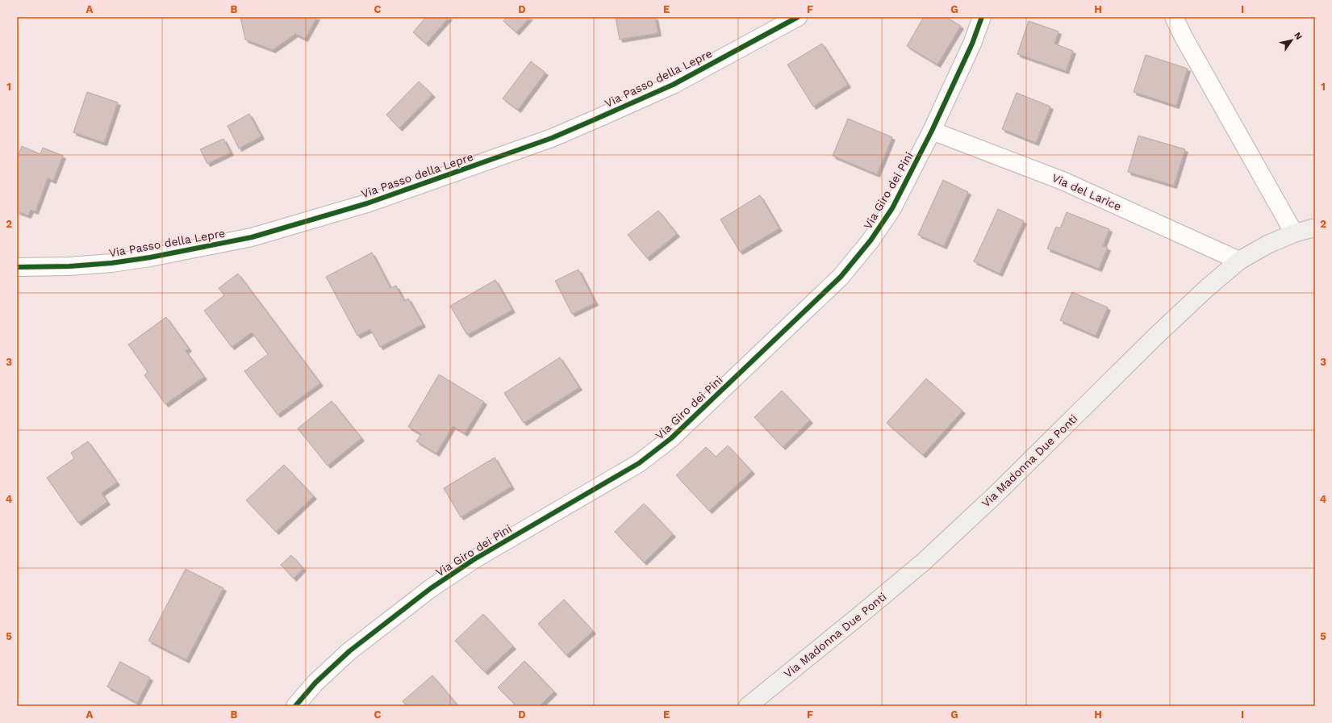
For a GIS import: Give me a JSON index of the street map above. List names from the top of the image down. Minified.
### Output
{"streets":{"main road":["Via Madonna Due Ponti"],"street":["Via Passo della Lepre","Via Giro dei Pini","Via del Larice"]},"crossings":[["Via Giro dei Pini","Via del Larice"],["Via del Larice","Via Madonna Due Ponti"]],"north":"top right","grid":{"columns":["A","B","C","D","E","F","G","H","I"],"rows":["1","2","3","4","5"]}}
